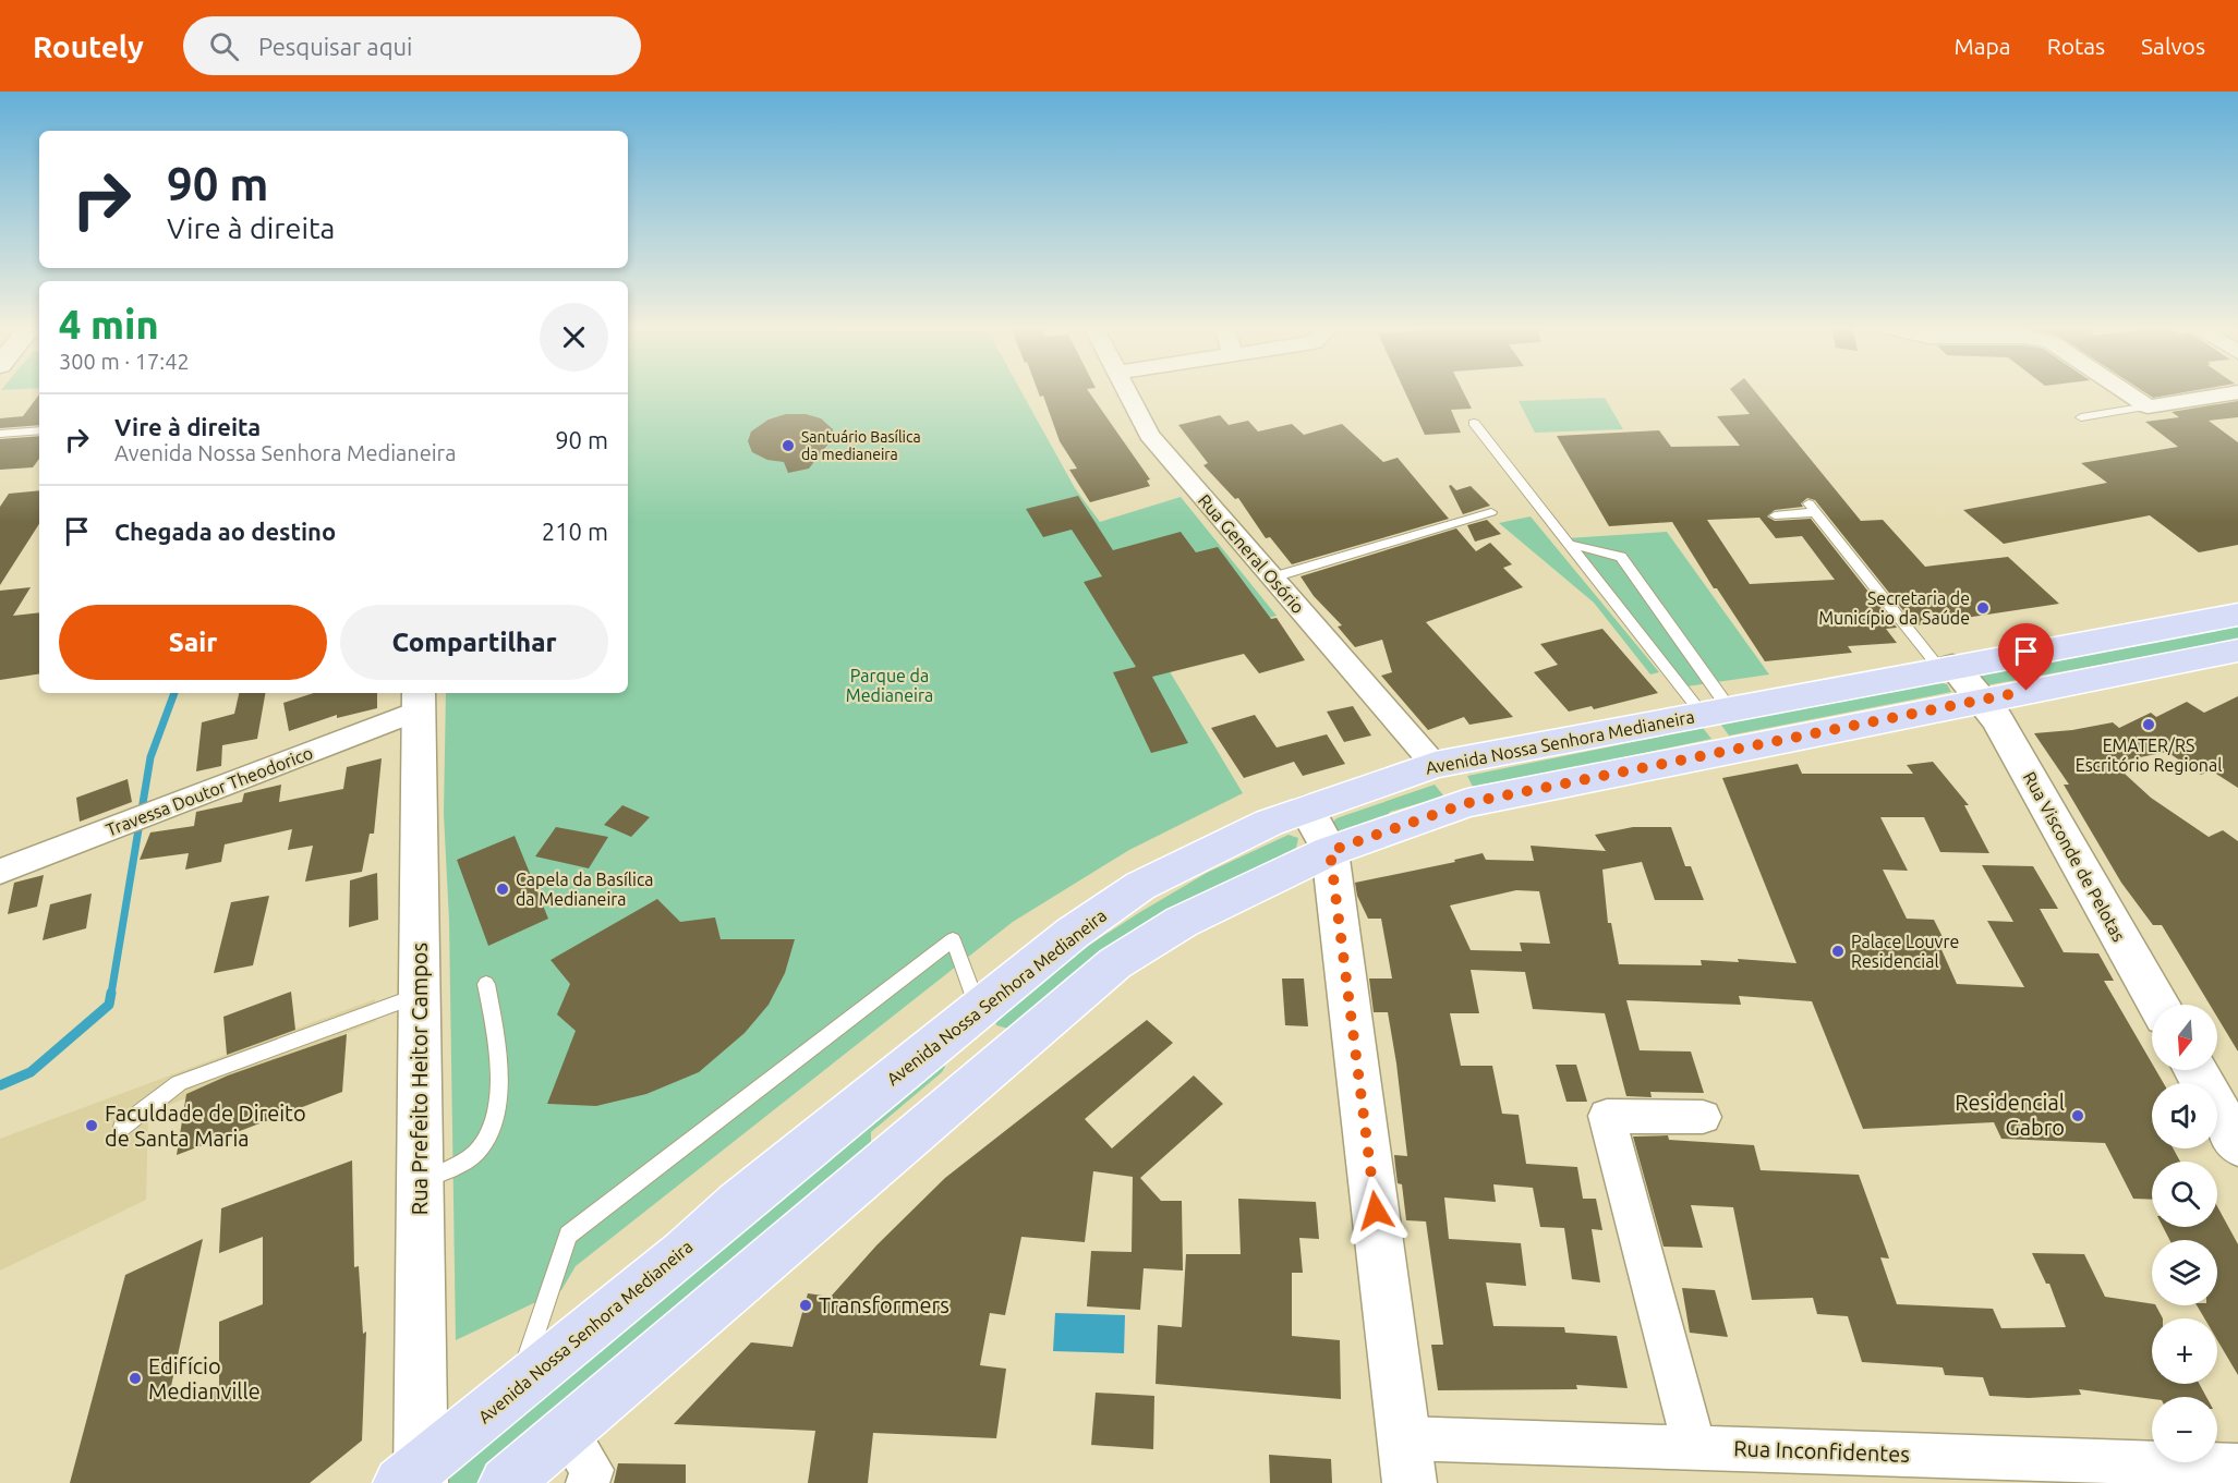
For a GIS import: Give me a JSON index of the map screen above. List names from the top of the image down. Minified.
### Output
{"streets":{"main road":["Avenida Nossa Senhora Medianeira"],"street":["Rua General Osório","Travessa Doutor Theodorico","Rua Visconde de Pelotas","Rua Prefeito Heitor Campos","Rua Inconfidentes"]},"crossings":[["Rua General Osório","Avenida Nossa Senhora Medianeira"],["Avenida Nossa Senhora Medianeira","Rua Visconde de Pelotas"],["Avenida Nossa Senhora Medianeira","Rua Prefeito Heitor Campos"],["Travessa Doutor Theodorico","Rua Prefeito Heitor Campos"]],"parks":["Parque da Medianeira"],"places":["Santuário Basílica da medianeira","Secretaria de Município da Saúde","EMATER/RS Escritório Regional","Capela da Basílica da Medianeira","Palace Louvre Residencial","Residencial Gabro","Faculdade de Direito de Santa Maria","Transformers","Edifício Medianville"],"north":"bottom","page":{"header":"Routely","search":"Pesquisar aqui","nav":["Mapa","Rotas","Salvos"],"turn":["90 m","Vire à direita"],"heading":["4 min","300 m · 17:42"],"list":[{"name":"Vire à direita","note":"Avenida Nossa Senhora Medianeira","value":"90 m"},{"name":"Chegada ao destino","value":"210 m"}],"buttons":["Sair","Compartilhar"],"map_buttons":["+","−"]}}
